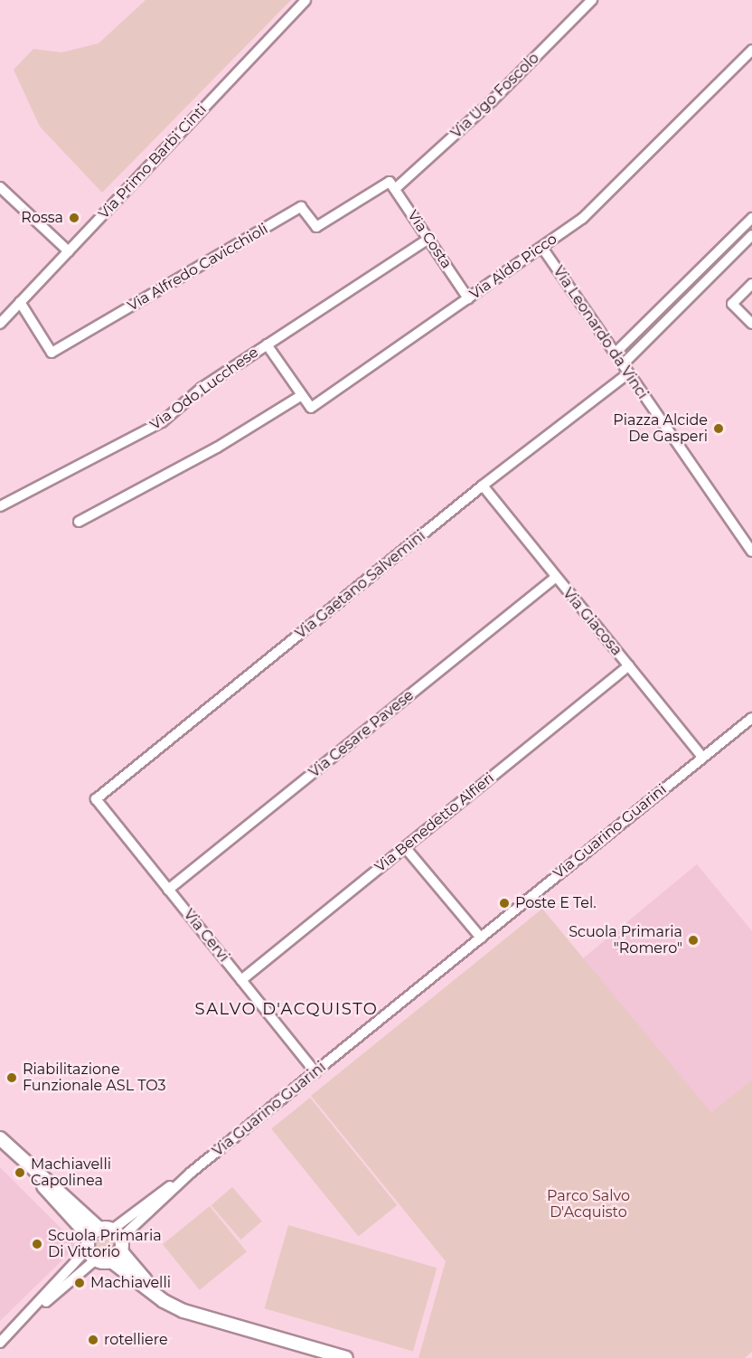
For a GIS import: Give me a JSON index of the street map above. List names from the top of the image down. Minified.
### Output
{"streets":{"street":["Via Ugo Foscolo","Via Primo Barbi Cinti","Via Costa","Via Aldo Picco","Via Alfredo Cavicchioli","Via Leonardo da Vinci","Via Odo Lucchese","Via Gaetano Salvemini","Via Giacosa","Via Cesare Pavese","Via Benedetto Alfieri","Via Guarino Guarini","Via Cervi"]},"crossings":[["Via Ugo Foscolo","Via Costa"],["Via Ugo Foscolo","Via Alfredo Cavicchioli"],["Via Primo Barbi Cinti","Via Alfredo Cavicchioli"],["Via Costa","Via Aldo Picco"],["Via Costa","Via Alfredo Cavicchioli"],["Via Costa","Via Odo Lucchese"],["Via Aldo Picco","Via Leonardo da Vinci"],["Via Leonardo da Vinci","Via Gaetano Salvemini"],["Via Gaetano Salvemini","Via Giacosa"],["Via Gaetano Salvemini","Via Cervi"],["Via Giacosa","Via Cesare Pavese"],["Via Giacosa","Via Benedetto Alfieri"],["Via Giacosa","Via Guarino Guarini"],["Via Cesare Pavese","Via Cervi"],["Via Benedetto Alfieri","Via Cervi"],["Via Guarino Guarini","Via Cervi"]],"districts":["SALVO D'ACQUISTO"],"parks":["Parco Salvo D'Acquisto"],"places":["Rossa","Piazza Alcide De Gasperi","Poste E Tel.","Scuola Primaria \"Romero\"","Riabilitazione Funzionale ASL TO3","Machiavelli Capolinea","Scuola Primaria Di Vittorio","Machiavelli","rotelliere"]}
